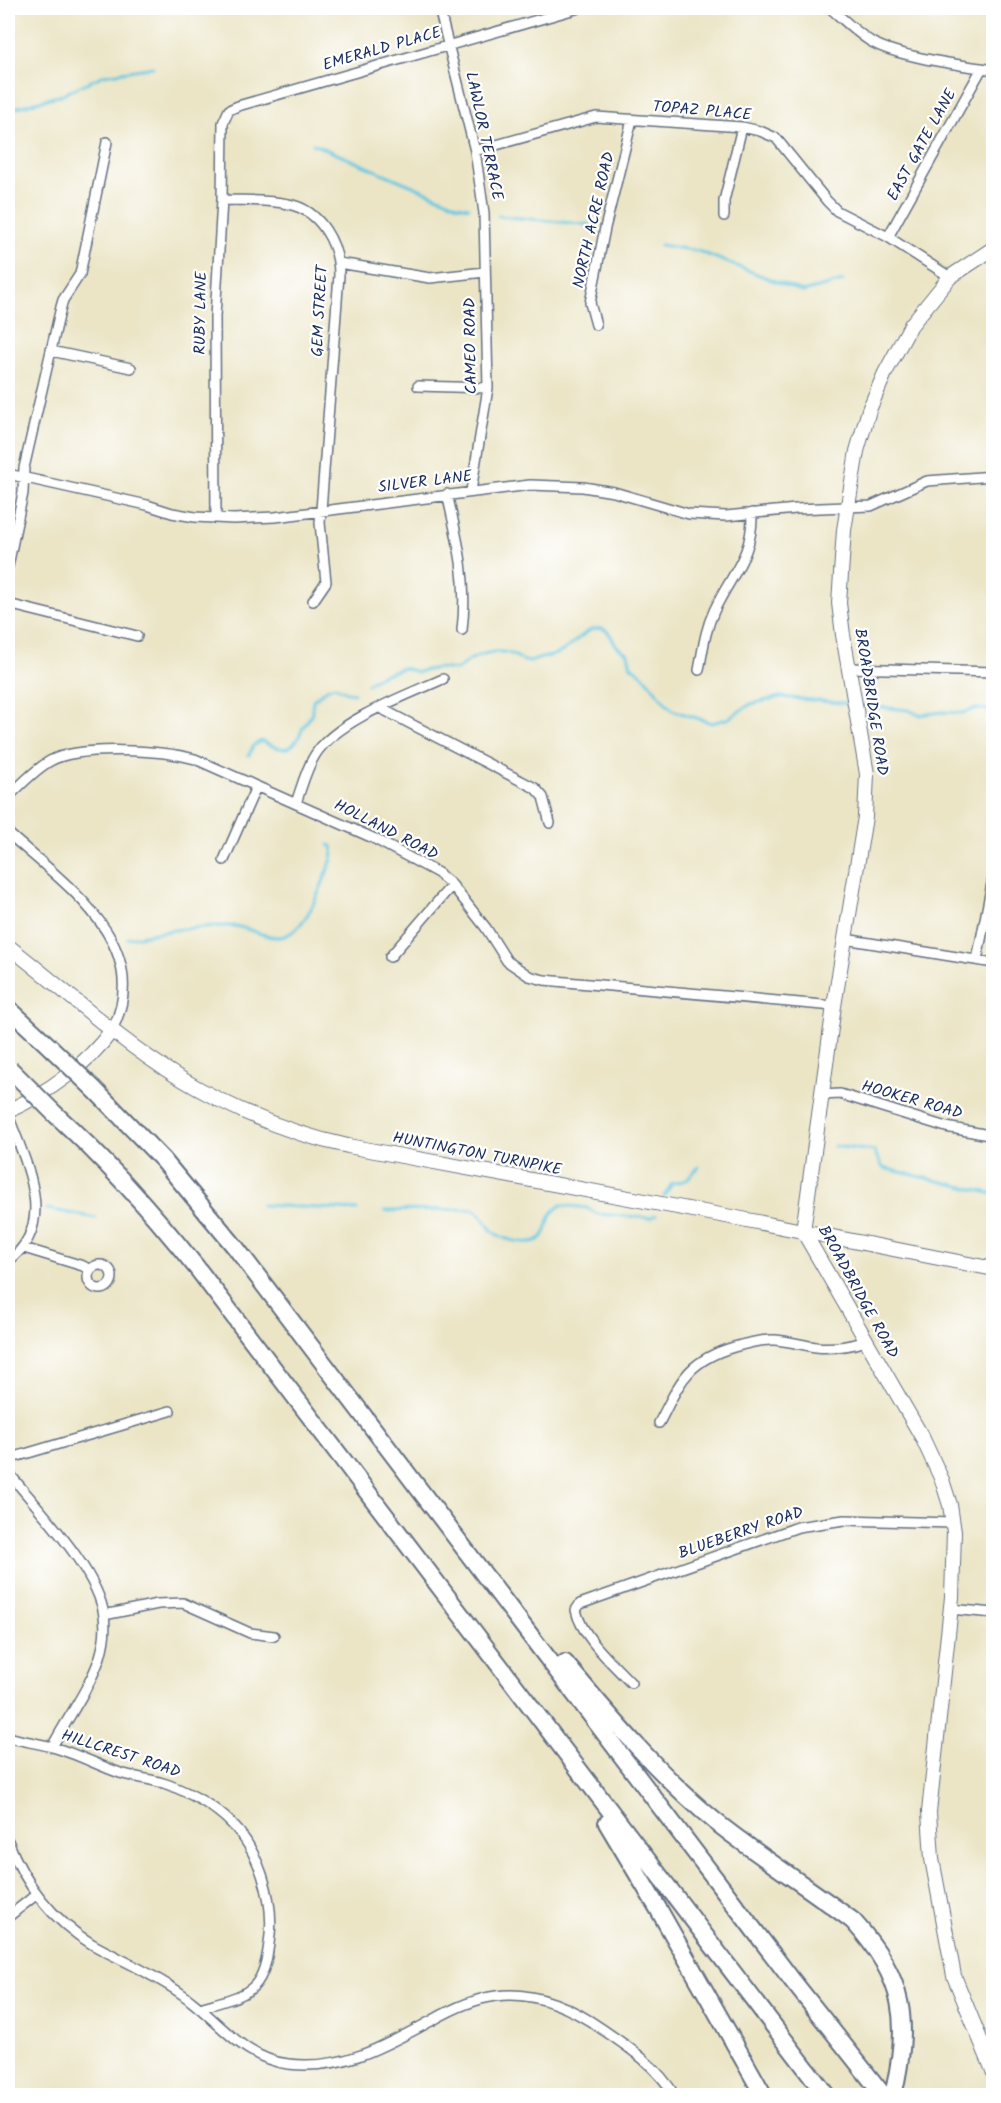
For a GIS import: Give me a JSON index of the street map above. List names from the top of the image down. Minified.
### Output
{"streets":{"main road":["BROADBRIDGE ROAD","HUNTINGTON TURNPIKE"],"street":["EMERALD PLACE","TOPAZ PLACE","LAWLOR TERRACE","EAST GATE LANE","NORTH ACRE ROAD","GEM STREET","RUBY LANE","CAMEO ROAD","SILVER LANE","HOLLAND ROAD","HOOKER ROAD","BLUEBERRY ROAD","HILLCREST ROAD"]},"crossings":[["EMERALD PLACE","LAWLOR TERRACE"],["EMERALD PLACE","RUBY LANE"],["TOPAZ PLACE","LAWLOR TERRACE"],["TOPAZ PLACE","EAST GATE LANE"],["TOPAZ PLACE","NORTH ACRE ROAD"],["TOPAZ PLACE","BROADBRIDGE ROAD"],["LAWLOR TERRACE","CAMEO ROAD"],["GEM STREET","RUBY LANE"],["GEM STREET","SILVER LANE"],["RUBY LANE","SILVER LANE"],["CAMEO ROAD","SILVER LANE"],["SILVER LANE","BROADBRIDGE ROAD"],["BROADBRIDGE ROAD","HOLLAND ROAD"],["BROADBRIDGE ROAD","HOOKER ROAD"],["BROADBRIDGE ROAD","HUNTINGTON TURNPIKE"],["BROADBRIDGE ROAD","BLUEBERRY ROAD"]]}
